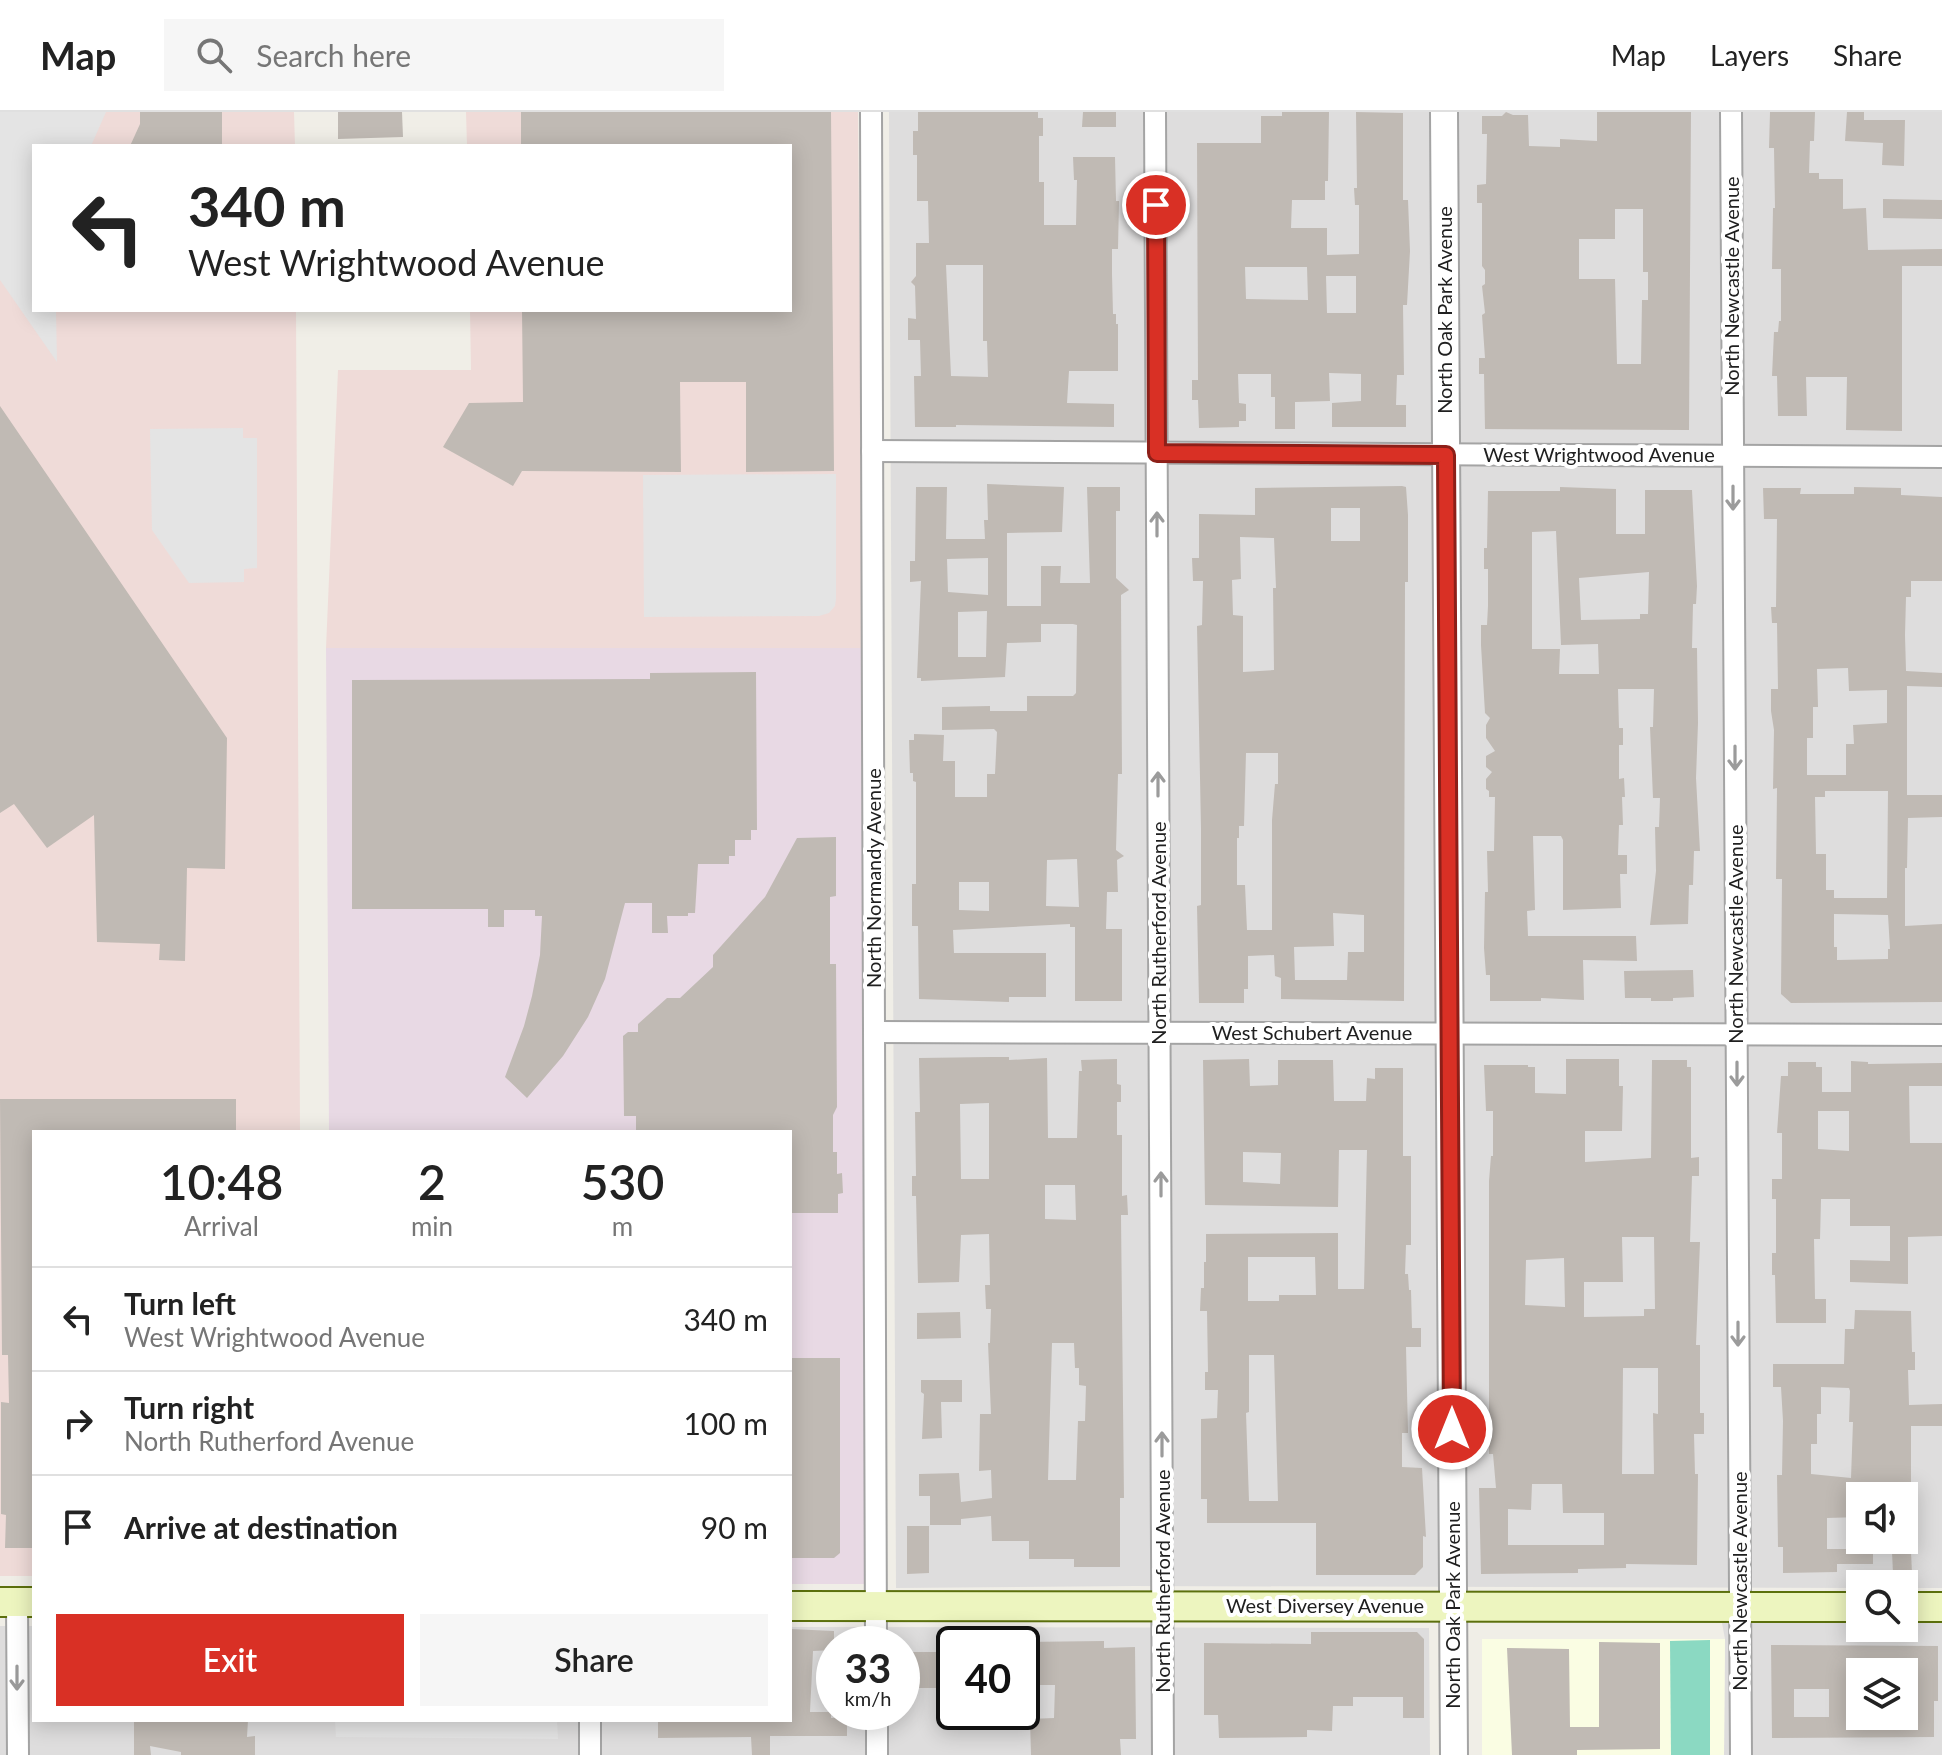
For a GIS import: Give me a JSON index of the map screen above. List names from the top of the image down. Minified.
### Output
{"streets":{"main road":["West Diversey Avenue"],"street":["North Newcastle Avenue","North Oak Park Avenue","West Wrightwood Avenue","North Normandy Avenue","North Rutherford Avenue","West Schubert Avenue"]},"crossings":[["North Newcastle Avenue","West Wrightwood Avenue"],["North Newcastle Avenue","West Schubert Avenue"],["North Newcastle Avenue","West Diversey Avenue"],["North Oak Park Avenue","West Wrightwood Avenue"],["North Oak Park Avenue","West Schubert Avenue"],["North Oak Park Avenue","West Diversey Avenue"],["West Wrightwood Avenue","North Normandy Avenue"],["West Wrightwood Avenue","North Rutherford Avenue"],["North Normandy Avenue","West Schubert Avenue"],["North Normandy Avenue","West Diversey Avenue"],["North Rutherford Avenue","West Schubert Avenue"],["North Rutherford Avenue","West Diversey Avenue"]],"one_way":["North Newcastle Avenue","North Rutherford Avenue"],"page":{"header":"Map","search":"Search here","nav":["Map","Layers","Share"],"turn":["340 m","West Wrightwood Avenue"],"eta":["10:48","Arrival","2","min","530","m"],"list":[{"name":"Turn left","note":"West Wrightwood Avenue","value":"340 m"},{"name":"Turn right","note":"North Rutherford Avenue","value":"100 m"},{"name":"Arrive at destination","value":"90 m"}],"buttons":["Exit","Share"],"speed":"33 km/h","limit":"40"}}
